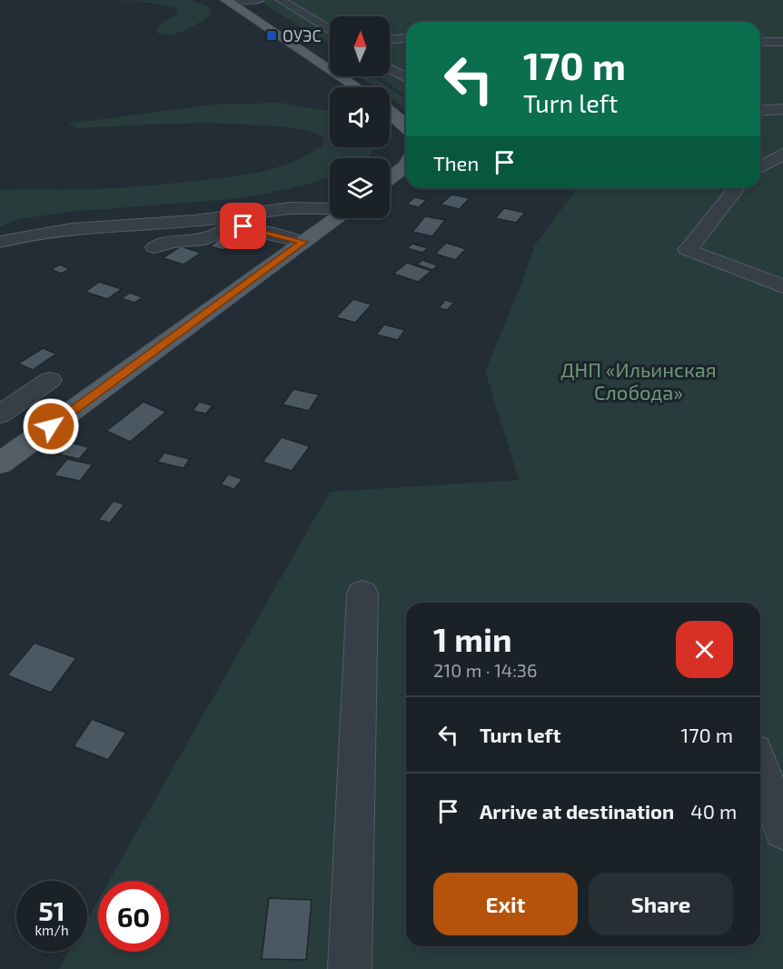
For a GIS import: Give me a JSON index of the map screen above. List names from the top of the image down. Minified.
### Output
{"parks":["ДНП «Ильинская Слобода»"],"places":{"transit":["ОУЭС"]},"north":"top","page":{"turn":["170 m","Turn left"],"then":"Then","heading":["1 min","210 m · 14:36"],"list":[{"name":"Turn left","value":"170 m"},{"name":"Arrive at destination","value":"40 m"}],"buttons":["Exit","Share"],"speed":"51 km/h","limit":"60"}}
